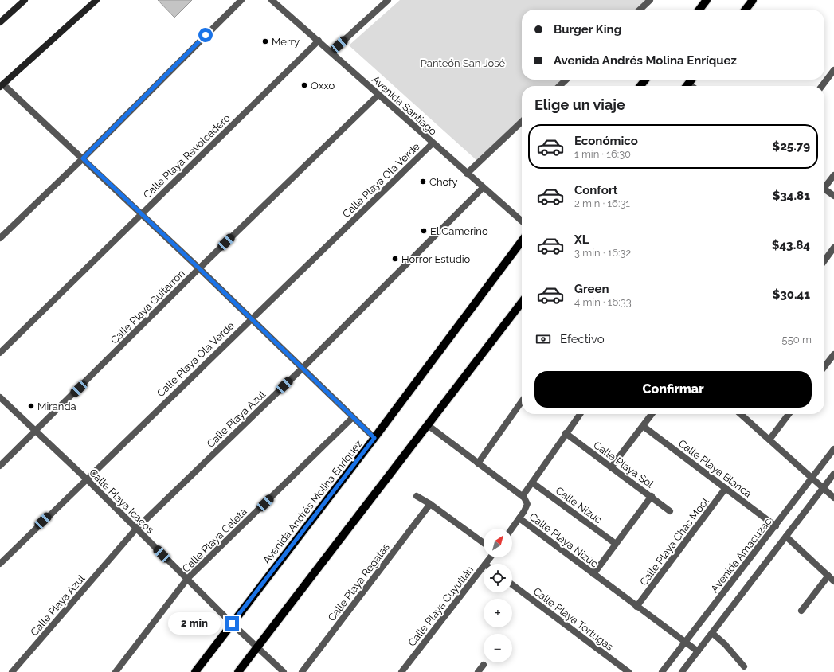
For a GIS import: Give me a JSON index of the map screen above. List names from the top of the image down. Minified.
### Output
{"streets":{"main road":["Avenida Andrés Molina Enríquez"],"street":["Avenida Santiago","Calle Playa Revolcadero","Calle Playa Ola Verde","Calle Playa Guitarrón","Calle Playa Azul","Calle Playa Sol","Calle Playa Blanca","Calle Playa Icacos","Calle Nizuc","Calle Playa Caleta","Calle Playa Nizúc","Calle Playa Chac Mool","Avenida Amacuzac","Calle Playa Regatas","Calle Playa Cuyutlán","Calle Playa Tortugas"]},"crossings":[["Avenida Santiago","Calle Playa Revolcadero"],["Avenida Santiago","Calle Playa Ola Verde"],["Avenida Santiago","Calle Playa Guitarrón"],["Avenida Santiago","Calle Playa Azul"],["Calle Playa Ola Verde","Calle Playa Icacos"],["Calle Playa Guitarrón","Calle Playa Icacos"],["Calle Playa Azul","Calle Playa Icacos"],["Calle Playa Blanca","Calle Playa Chac Mool"],["Calle Playa Blanca","Avenida Amacuzac"],["Calle Playa Icacos","Avenida Andrés Molina Enríquez"],["Calle Playa Icacos","Calle Playa Caleta"],["Calle Playa Nizúc","Calle Playa Chac Mool"],["Calle Playa Nizúc","Avenida Amacuzac"]],"parks":["Panteón San José"],"places":["Merry","Oxxo","Chofy","El Camerino","Horror Estudio","Miranda"],"north":"top right","page":{"banner":["Burger King","Avenida Andrés Molina Enríquez"],"heading":"Elige un viaje","list":[{"name":"Económico","note":"1 min · 16:30","value":"$25.79"},{"name":"Confort","note":"2 min · 16:31","value":"$34.81"},{"name":"XL","note":"3 min · 16:32","value":"$43.84"},{"name":"Green","note":"4 min · 16:33","value":"$30.41"}],"pay":["Efectivo","550 m"],"buttons":"Confirmar","map_buttons":["+","−"],"bubble":"2 min"}}
